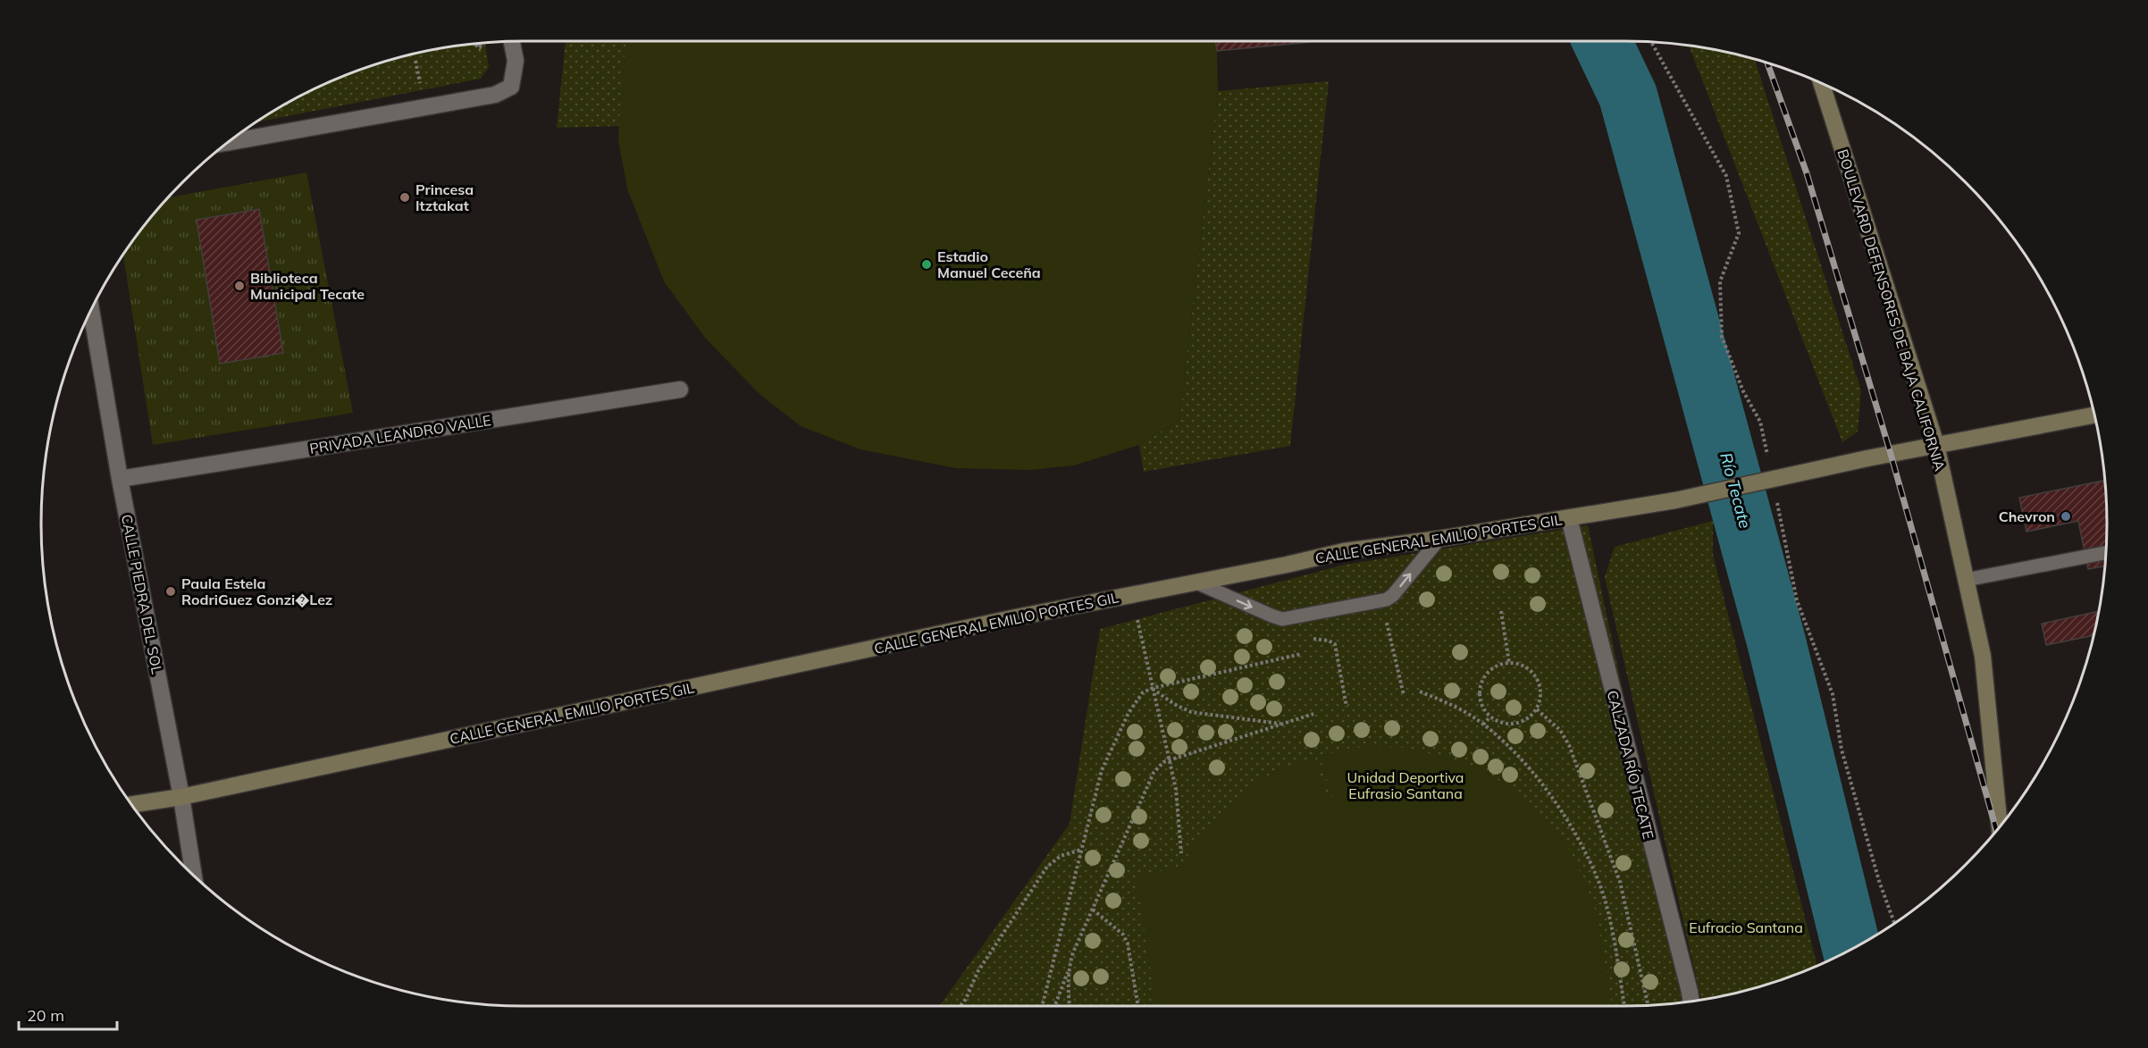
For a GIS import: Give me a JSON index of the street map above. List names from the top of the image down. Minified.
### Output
{"streets":{"street":["BOULEVARD DEFENSORES DE BAJA CALIFORNIA","PRIVADA LEANDRO VALLE","CALLE GENERAL EMILIO PORTES GIL","CALLE PIEDRA DEL SOL","CALZADA RÍO TECATE"]},"crossings":[["BOULEVARD DEFENSORES DE BAJA CALIFORNIA","CALLE GENERAL EMILIO PORTES GIL"],["PRIVADA LEANDRO VALLE","CALLE PIEDRA DEL SOL"],["CALLE GENERAL EMILIO PORTES GIL","CALLE PIEDRA DEL SOL"],["CALLE GENERAL EMILIO PORTES GIL","CALZADA RÍO TECATE"]],"water":["Río Tecate"],"parks":["Unidad Deportiva Eufrasio Santana","Eufracio Santana"],"places":["Princesa Itztakat","Estadio Manuel Ceceña","Biblioteca Municipal Tecate","Chevron","Paula Estela RodriGuez Gonzi�Lez"],"scale_bar":"20 m"}
